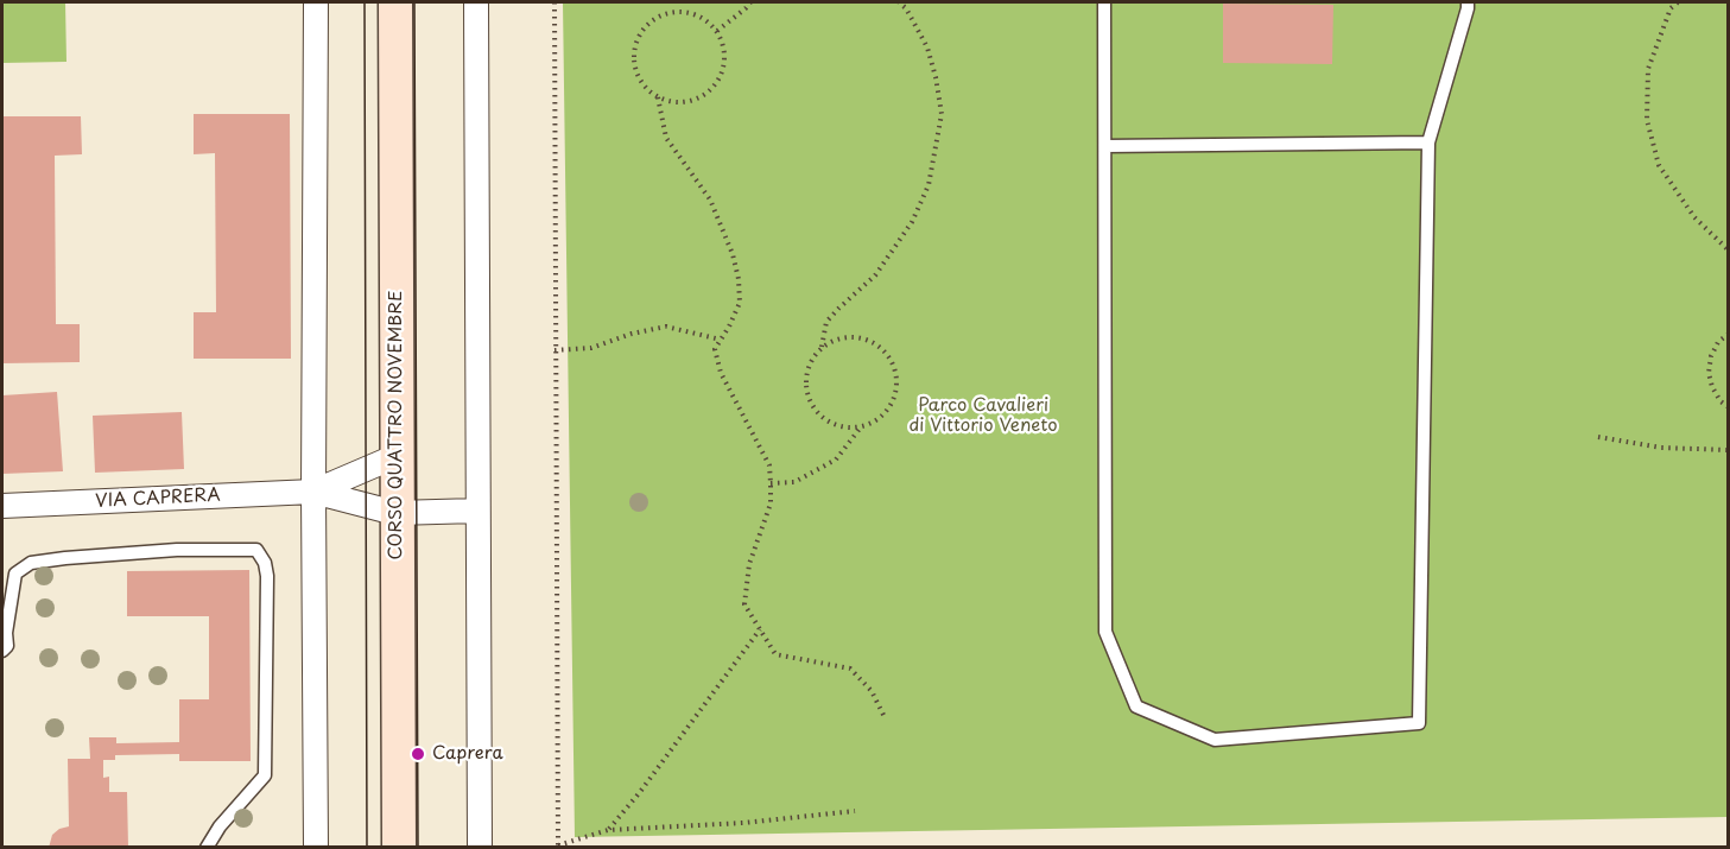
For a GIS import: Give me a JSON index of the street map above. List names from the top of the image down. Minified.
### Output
{"streets":{"main road":["CORSO QUATTRO NOVEMBRE"],"street":["VIA CAPRERA"]},"crossings":[["CORSO QUATTRO NOVEMBRE","VIA CAPRERA"]],"parks":["Parco Cavalieri di Vittorio Veneto"],"places":["Caprera"]}
